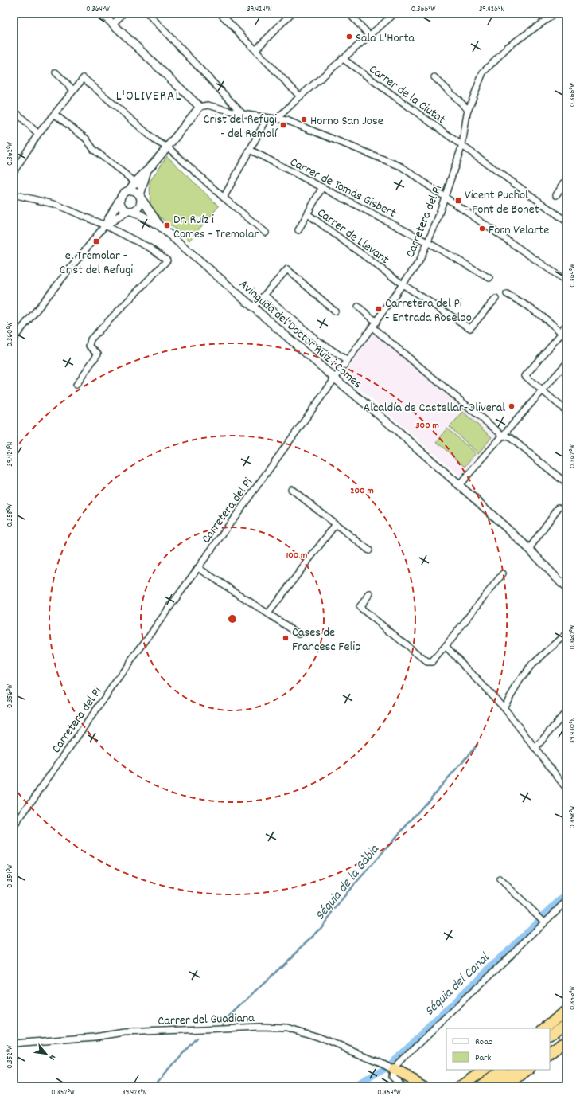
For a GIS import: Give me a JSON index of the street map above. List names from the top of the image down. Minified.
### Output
{"streets":{"street":["Carrer de la Ciutat","Carrer de Tomàs Gisbert","Carretera del Pi","Carrer de Llevant","Avinguda del Doctor Ruiz i Comes","Carrer del Guadiana"]},"crossings":[["Carrer de la Ciutat","Carretera del Pi"],["Carrer de Tomàs Gisbert","Carretera del Pi"],["Carretera del Pi","Carrer de Llevant"],["Carretera del Pi","Avinguda del Doctor Ruiz i Comes"]],"districts":["L'OLIVERAL"],"water":["Séquia de la Gàbia","Séquia del Canal"],"places":{"other":["Sala L'Horta","Horno San Jose","Forn Velarte","Alcaldía de Castellar-Oliveral","Cases de Francesc Felip"],"transit":["Crist del Refugi - del Remolí","Vicent Puchol - Font de Bonet","Dr. Ruíz i Comes - Tremolar","el Tremolar - Crist del Refugi","Carretera del Pi - Entrada Roseldo"]},"legend":["Road","Park"],"north":"bottom right","coordinates":["0.364°W","39.424°N","0.366°W","39.426°N","0.362°W","0.360°W","0.358°W","0.356°W","39.430°N","0.354°W","0.352°W","39.428°N"],"rings":["300 m","200 m","100 m"]}
